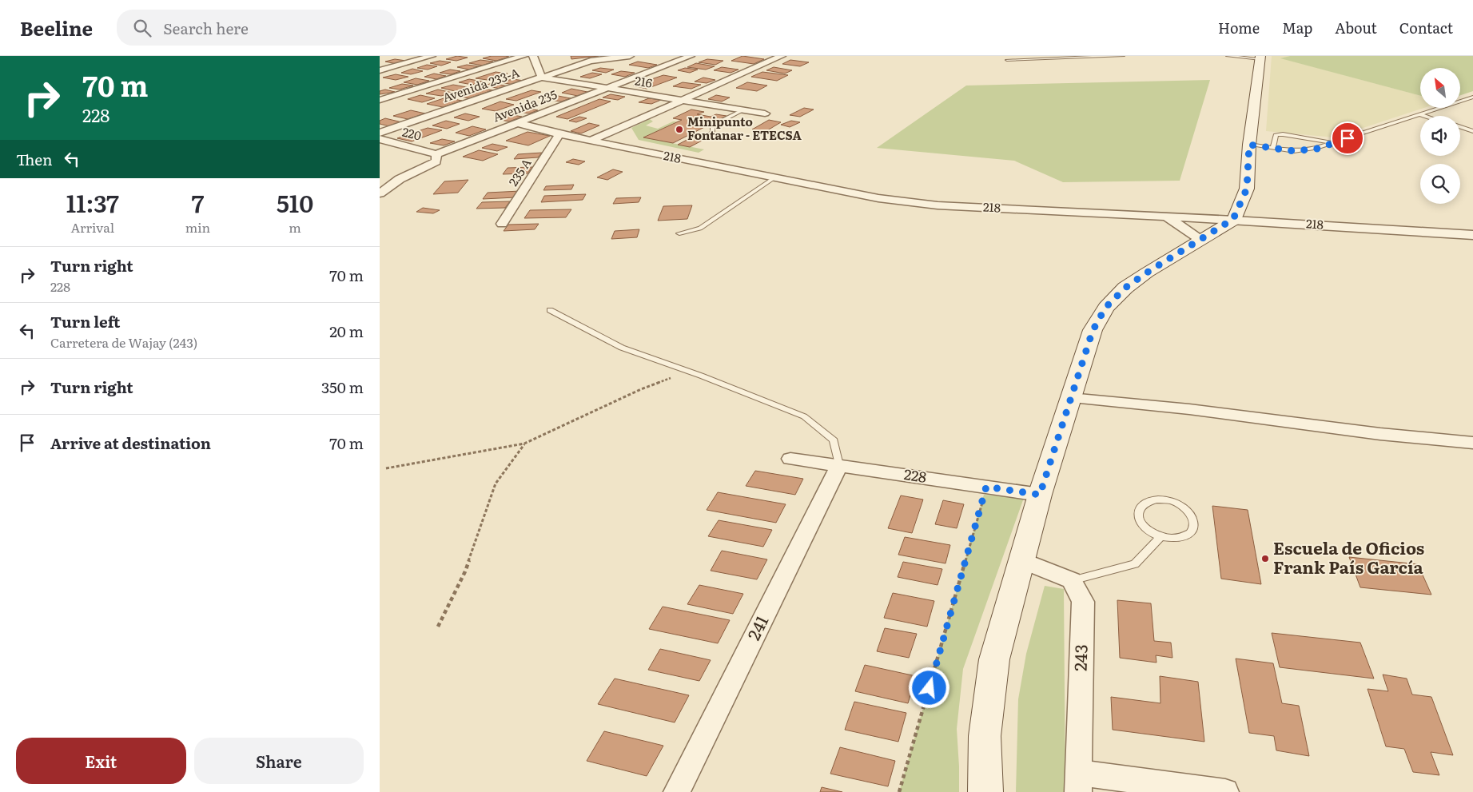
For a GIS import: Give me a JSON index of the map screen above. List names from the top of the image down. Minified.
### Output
{"streets":{"street":["216","Avenida 233-A","Avenida 235","220","218","235 A","228","241","243"]},"crossings":[["216","Avenida 233-A"],["216","Avenida 235"],["Avenida 235","220"],["Avenida 235","218"],["218","235 A"],["228","241"]],"places":["Minipunto Fontanar - ETECSA","Escuela de Oficios Frank País García"],"north":"top left","page":{"header":"Beeline","search":"Search here","nav":["Home","Map","About","Contact"],"turn":["70 m","228"],"then":"Then","eta":["11:37","Arrival","7","min","510","m"],"list":[{"name":"Turn right","note":"228","value":"70 m"},{"name":"Turn left","note":"Carretera de Wajay (243)","value":"20 m"},{"name":"Turn right","value":"350 m"},{"name":"Arrive at destination","value":"70 m"}],"buttons":["Exit","Share"]}}
